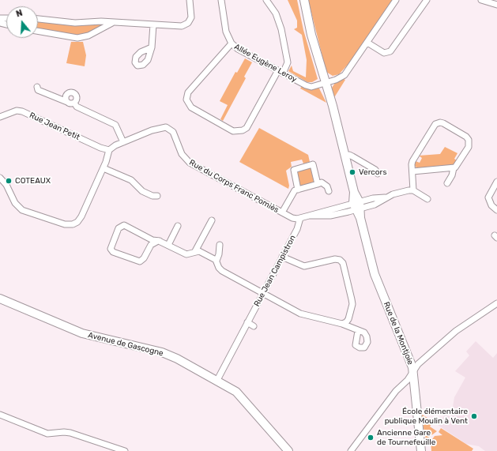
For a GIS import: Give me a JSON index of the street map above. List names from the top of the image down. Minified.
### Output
{"streets":{"main road":["Rue de la Montjoie","Avenue de Gascogne"],"street":["Allée Eugène Leroy","Rue Jean Petit","Rue du Corps Franc Pomiès","Rue Jean Campistron"]},"crossings":[["Allée Eugène Leroy","Rue de la Montjoie"],["Rue Jean Petit","Rue du Corps Franc Pomiès"],["Rue du Corps Franc Pomiès","Rue Jean Campistron"],["Rue du Corps Franc Pomiès","Rue de la Montjoie"],["Rue Jean Campistron","Avenue de Gascogne"]],"places":["Vercors","COTEAUX","École élémentaire publique Moulin à Vent","Ancienne Gare de Tournefeuille"],"north":"top"}
